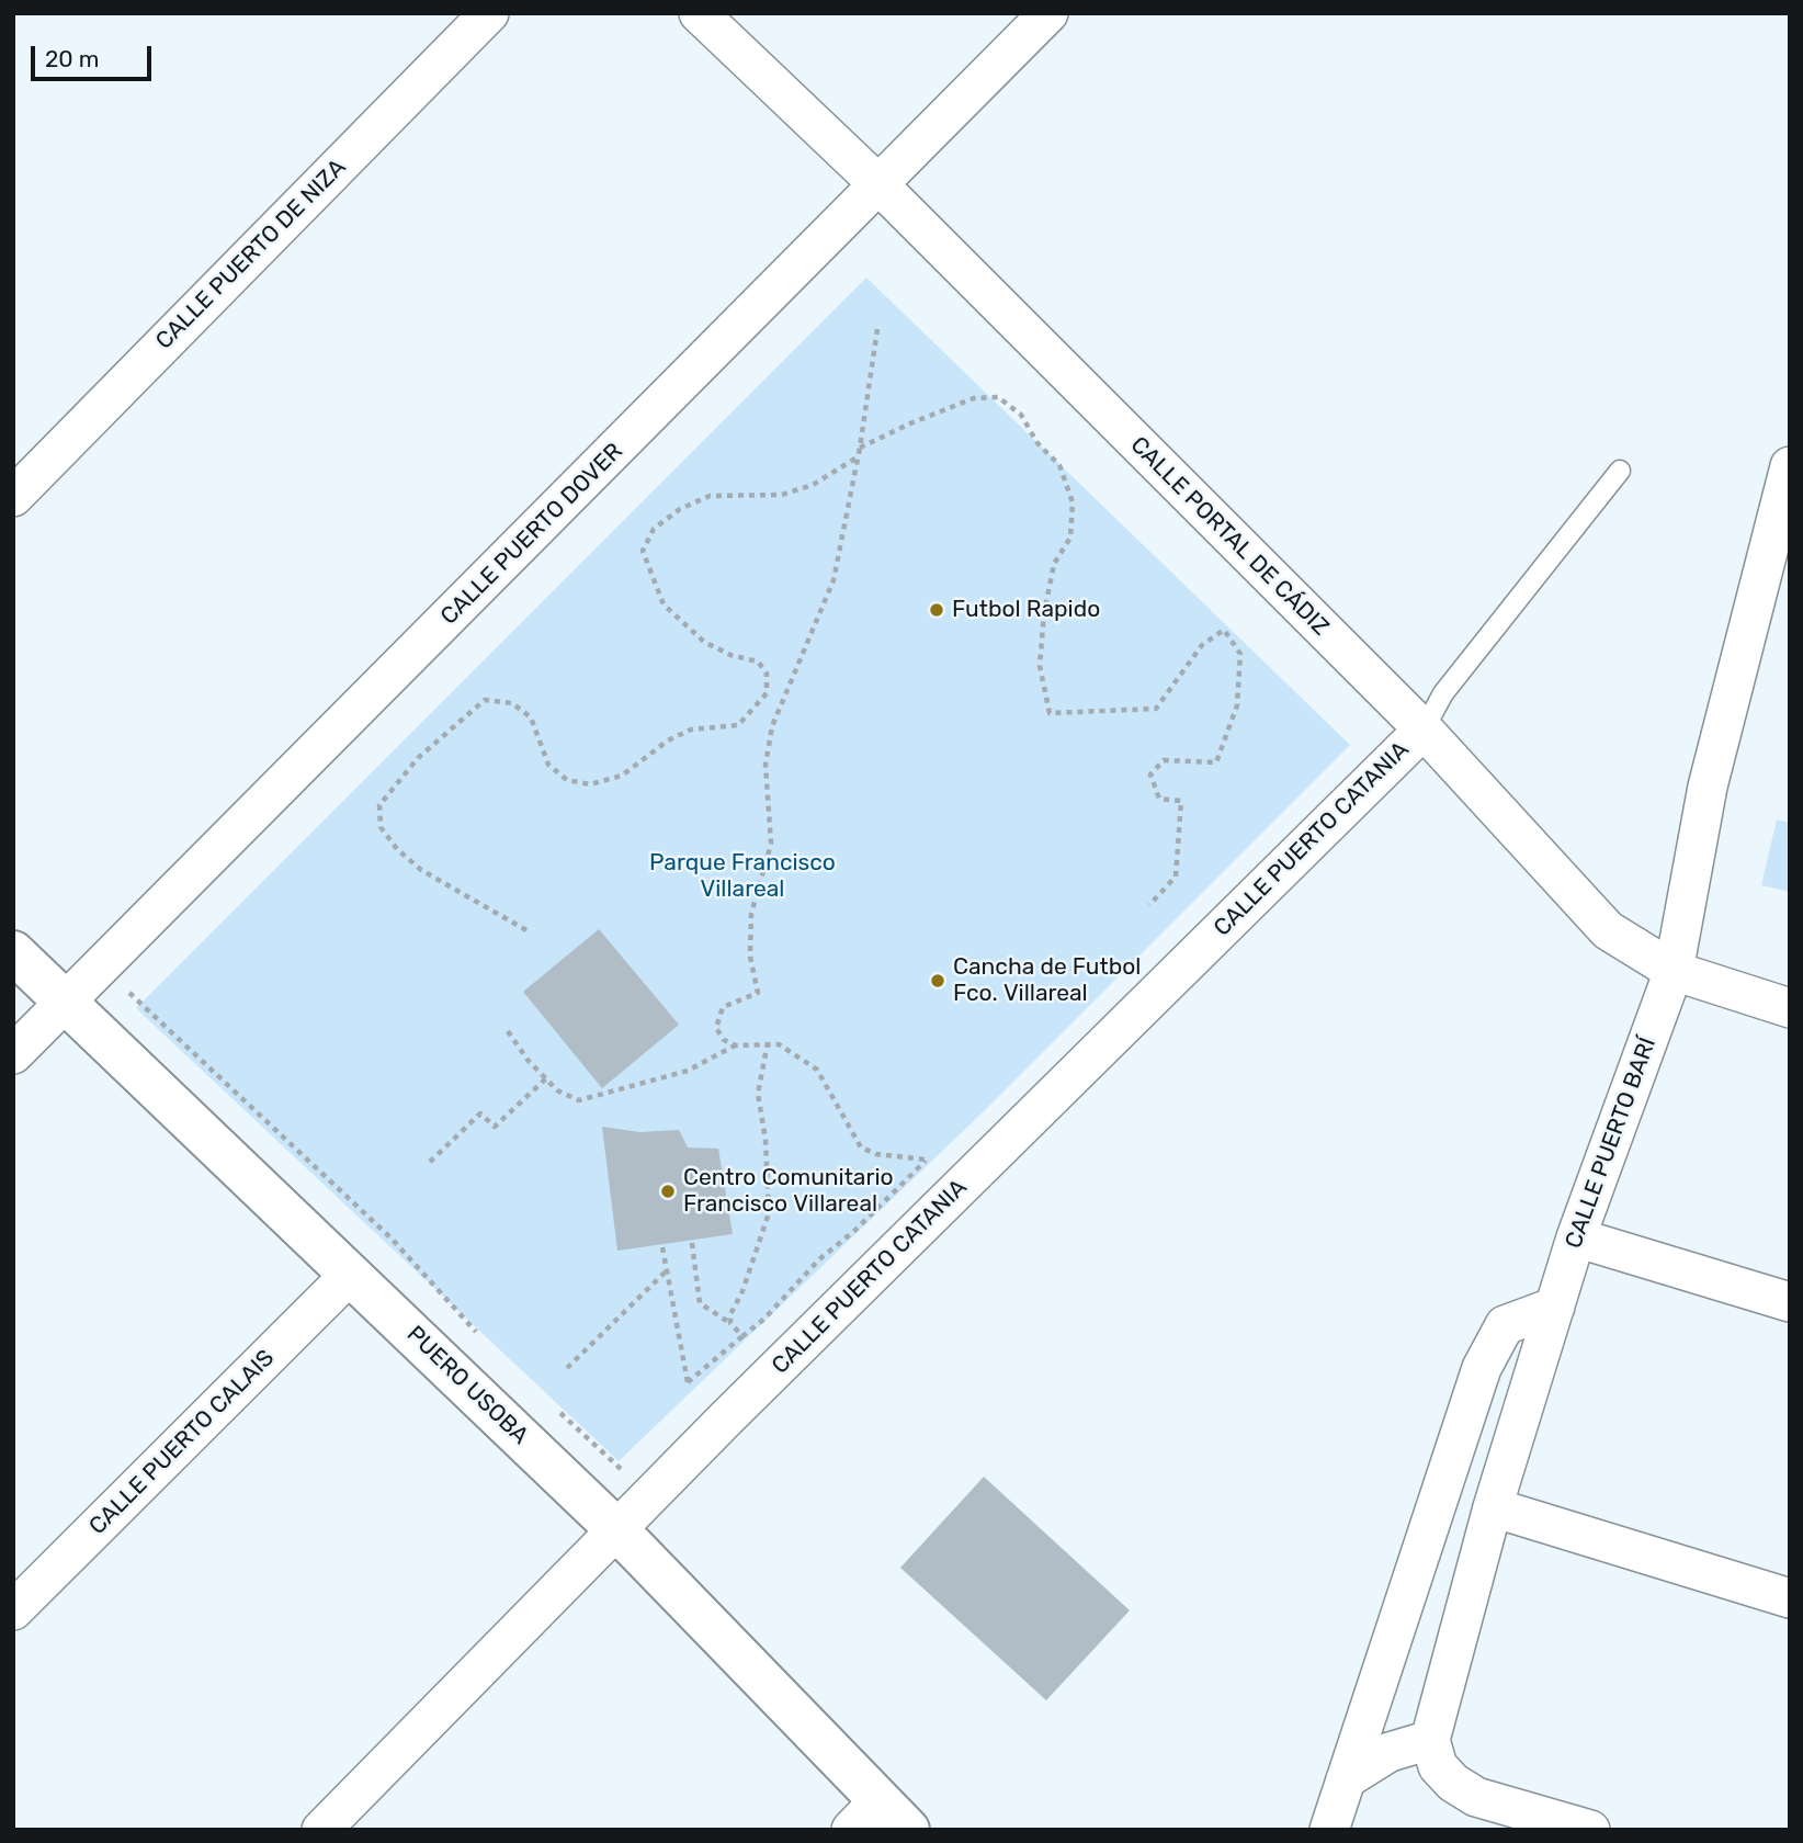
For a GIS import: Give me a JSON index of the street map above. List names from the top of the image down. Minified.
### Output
{"streets":{"street":["CALLE PUERTO DE NIZA","CALLE PUERTO DOVER","CALLE PORTAL DE CÁDIZ","CALLE PUERTO CATANIA","CALLE PUERTO BARÍ","PUERO USOBA","CALLE PUERTO CALAIS"]},"crossings":[["CALLE PUERTO DOVER","CALLE PORTAL DE CÁDIZ"],["CALLE PUERTO DOVER","PUERO USOBA"],["CALLE PORTAL DE CÁDIZ","CALLE PUERTO CATANIA"],["CALLE PORTAL DE CÁDIZ","CALLE PUERTO BARÍ"],["CALLE PUERTO CATANIA","PUERO USOBA"],["PUERO USOBA","CALLE PUERTO CALAIS"]],"parks":["Parque Francisco Villareal"],"places":["Futbol Rapido","Cancha de Futbol Fco. Villareal","Centro Comunitario Francisco Villareal"],"scale_bar":"20 m"}
